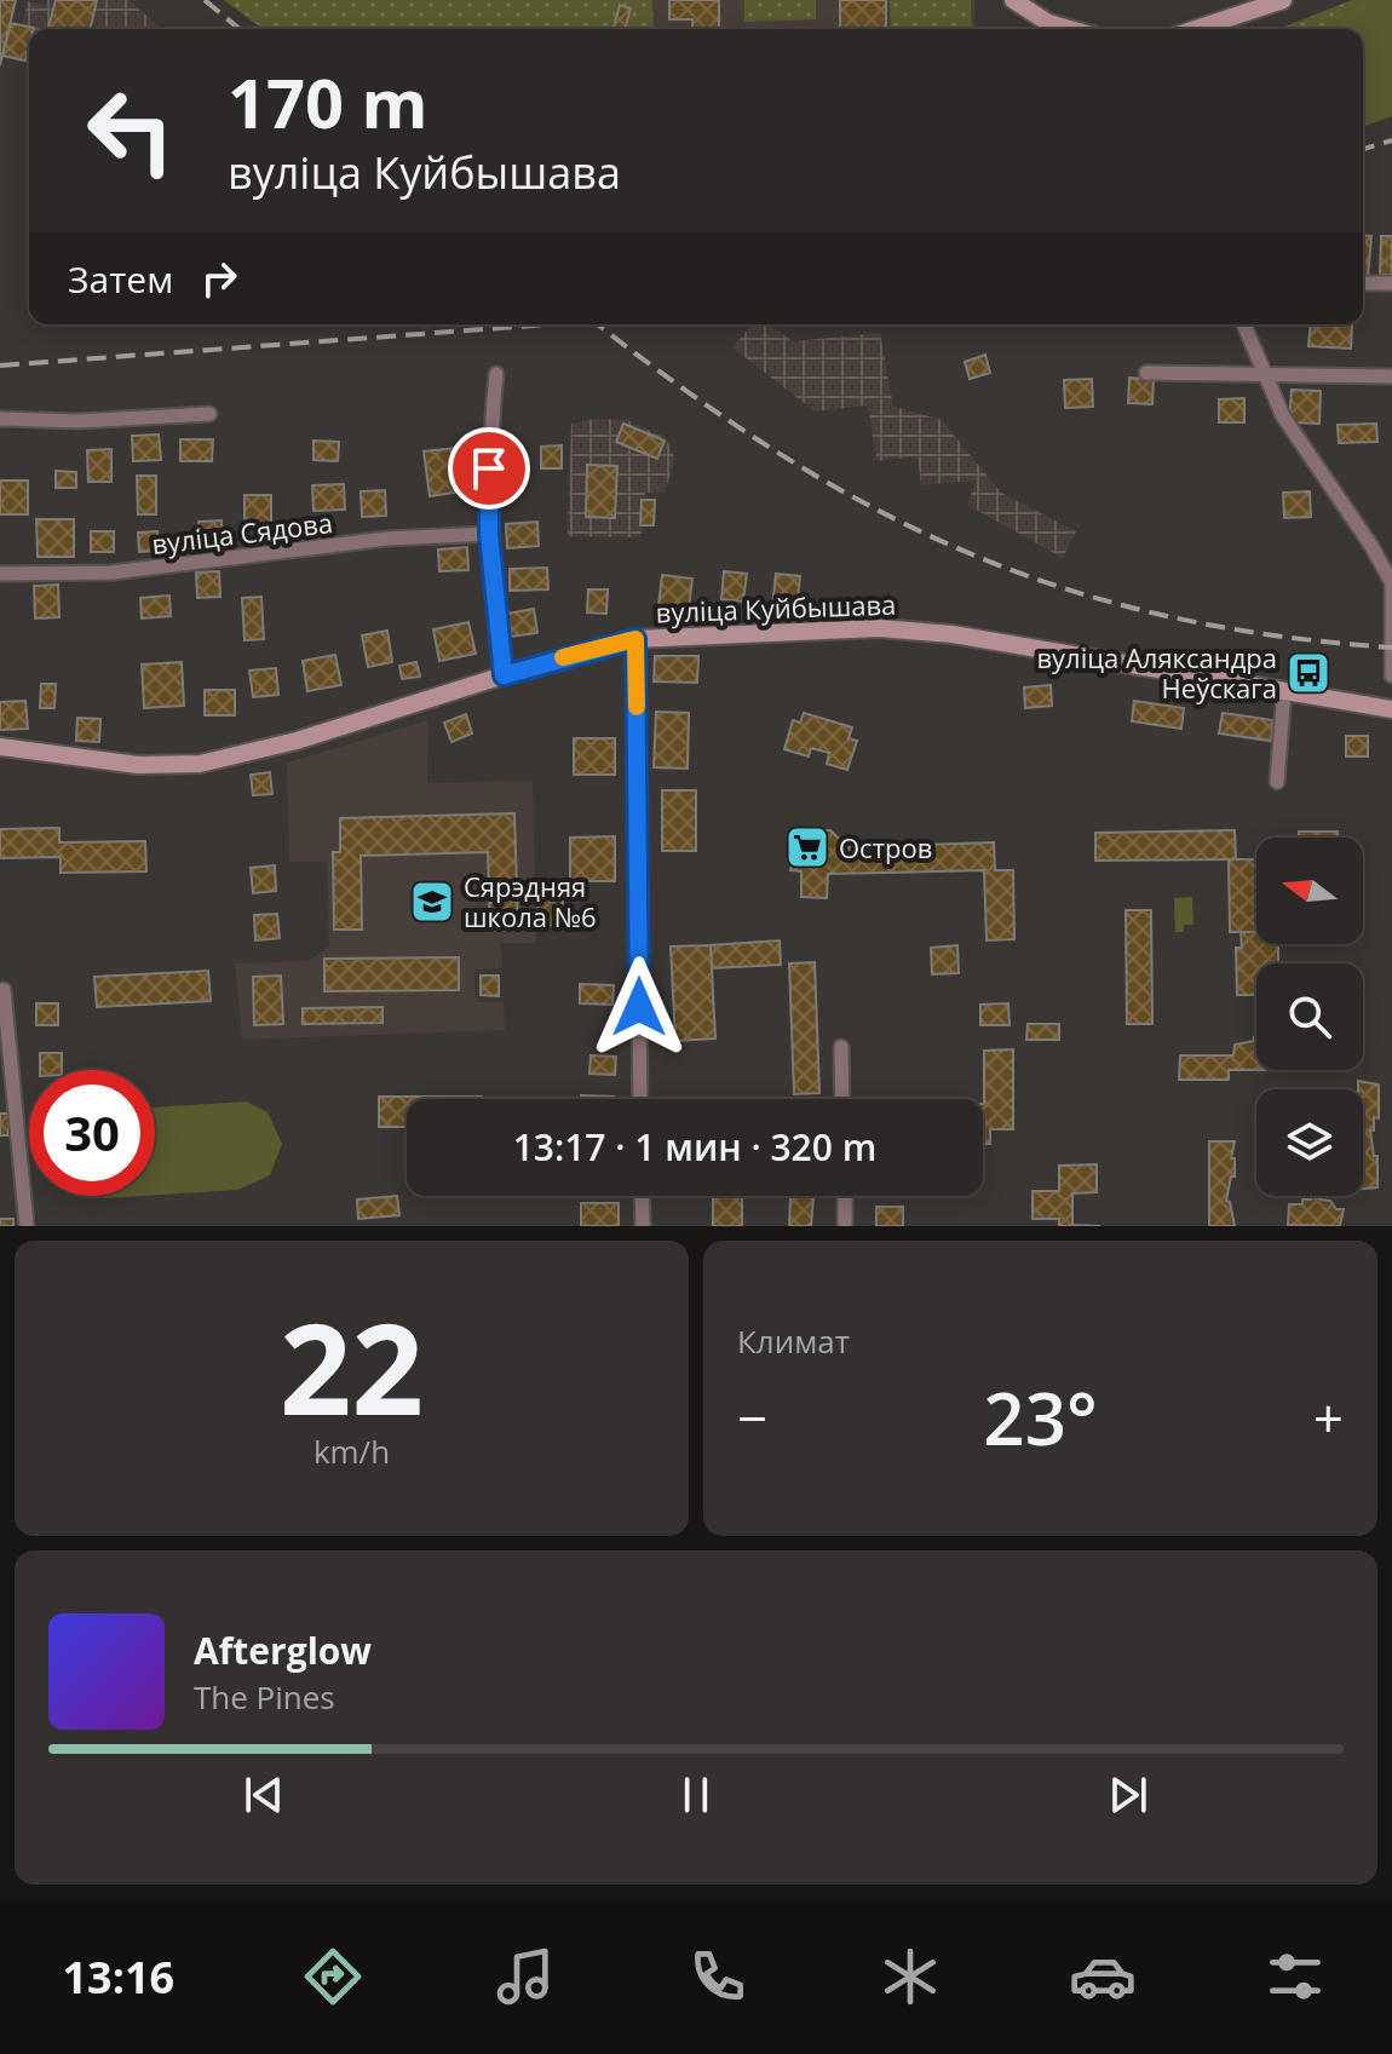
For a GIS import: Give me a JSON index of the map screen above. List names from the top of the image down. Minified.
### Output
{"streets":{"main road":["вуліца Куйбышава"],"street":["вуліца Сядова"]},"places":{"bus stop":["вуліца Аляксандра Неўскага"],"supermarket":["Остров"],"school or university":["Сярэдняя школа №6"]},"north":"left","page":{"turn":["170 m","вуліца Куйбышава"],"then":"Затем","limit":"30","trip":"13:17 · 1 мин · 320 m","tile":[["22","km/h"],"Климат"],"heat":["−","23°","+"],"song":["Afterglow","The Pines"],"tabs":"13:16"}}
